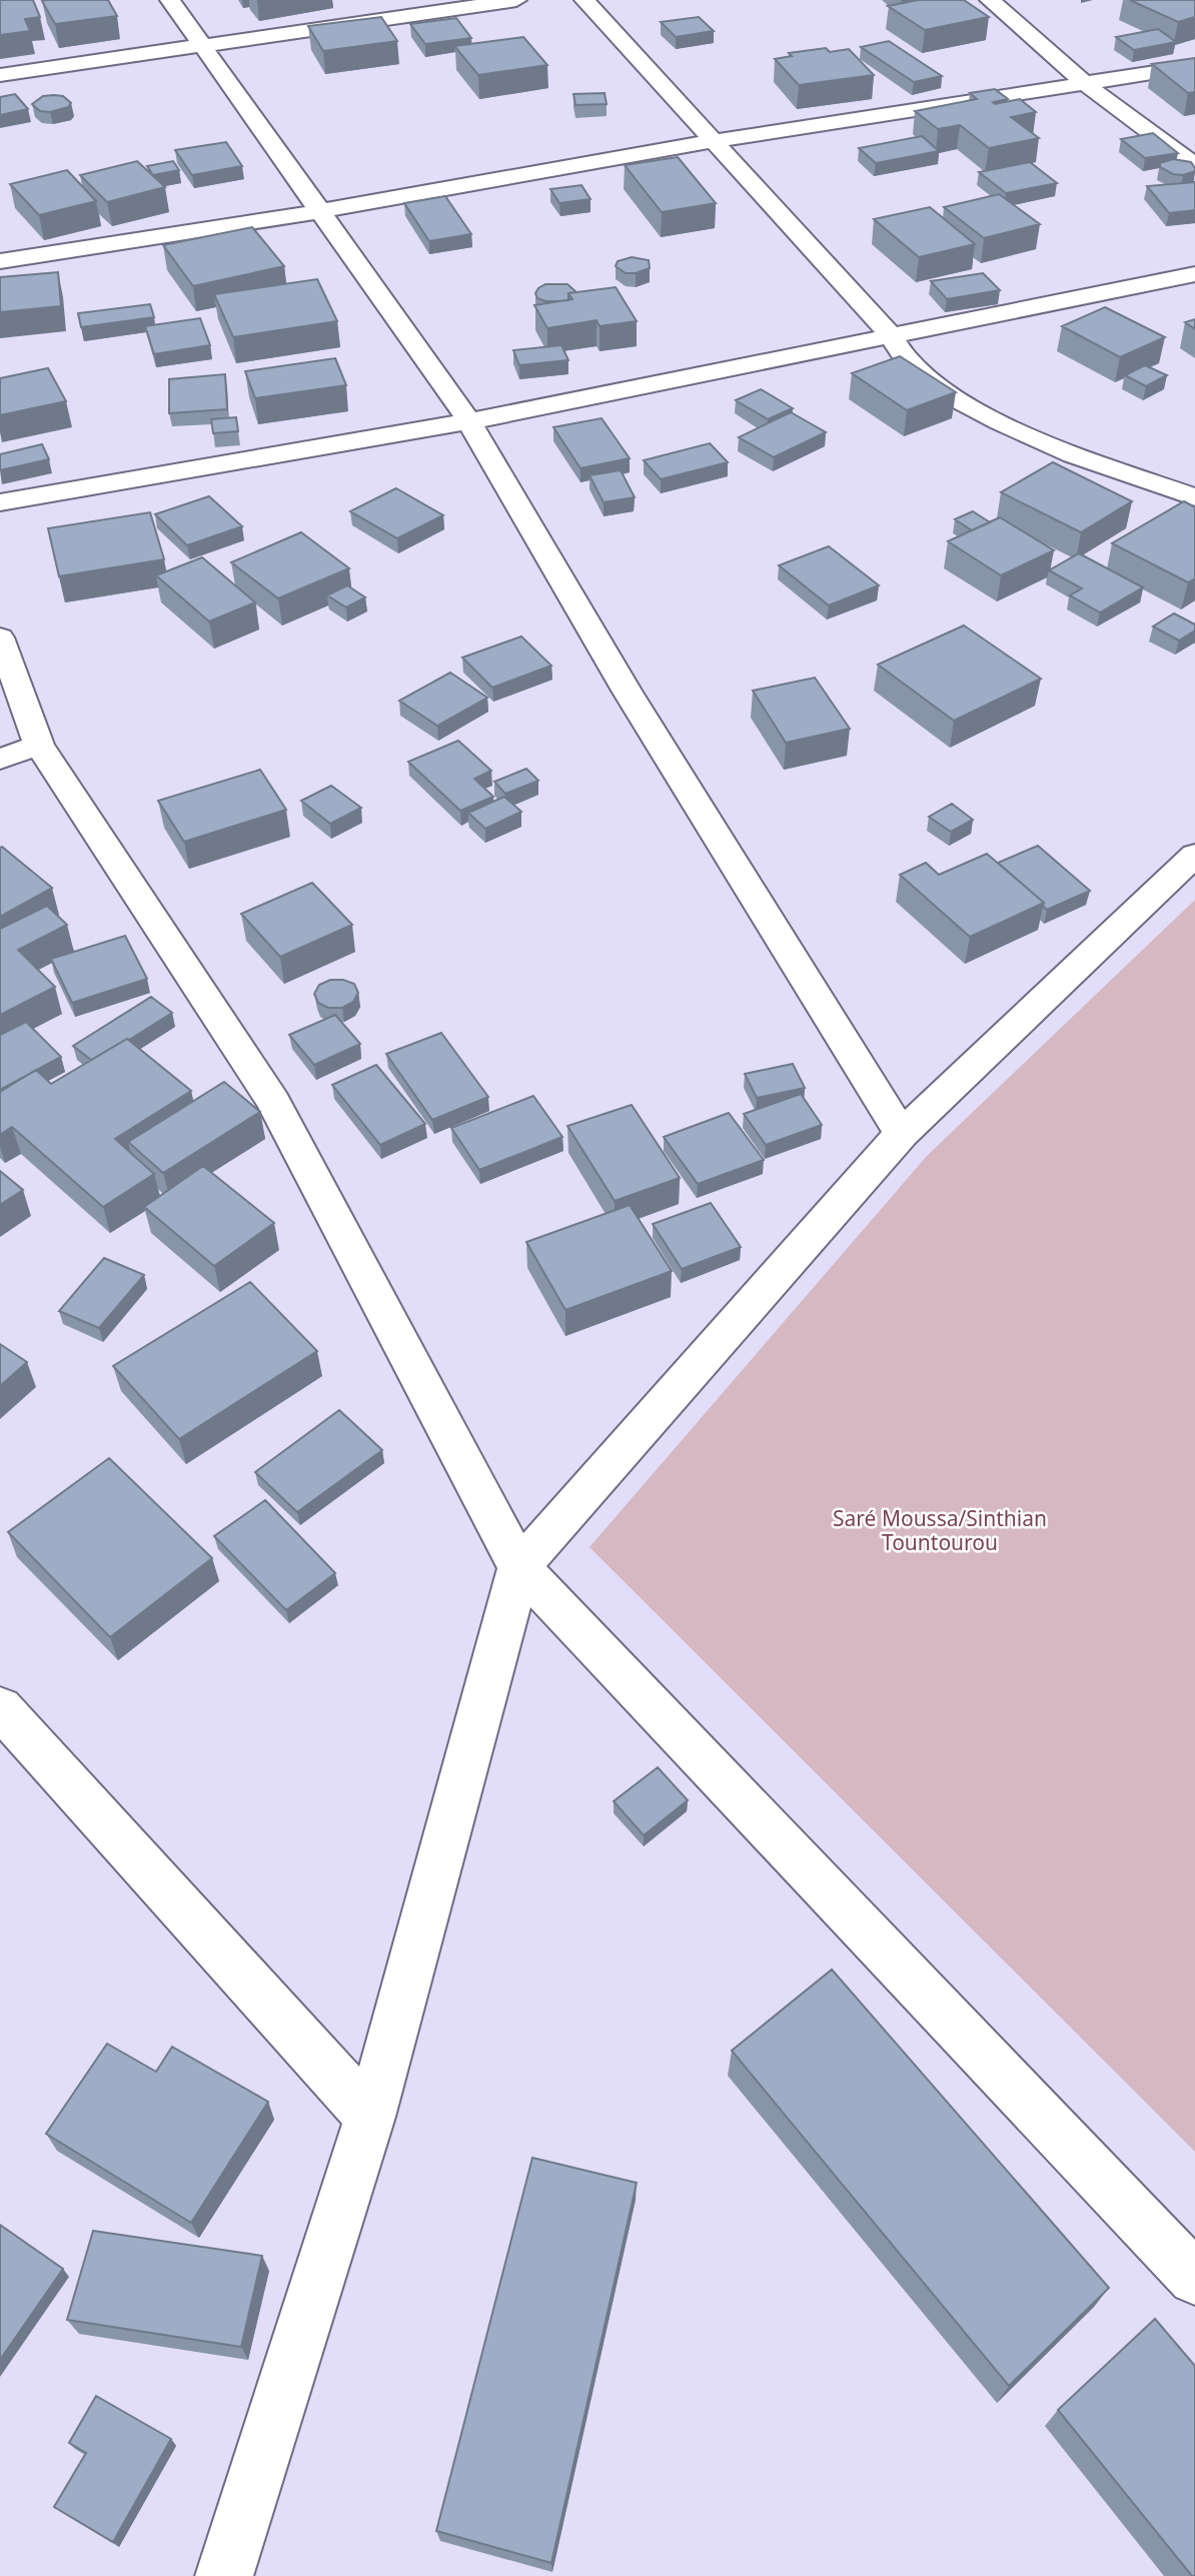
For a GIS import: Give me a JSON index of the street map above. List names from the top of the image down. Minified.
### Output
{"parks":["Saré Moussa/Sinthian Tountourou"]}
